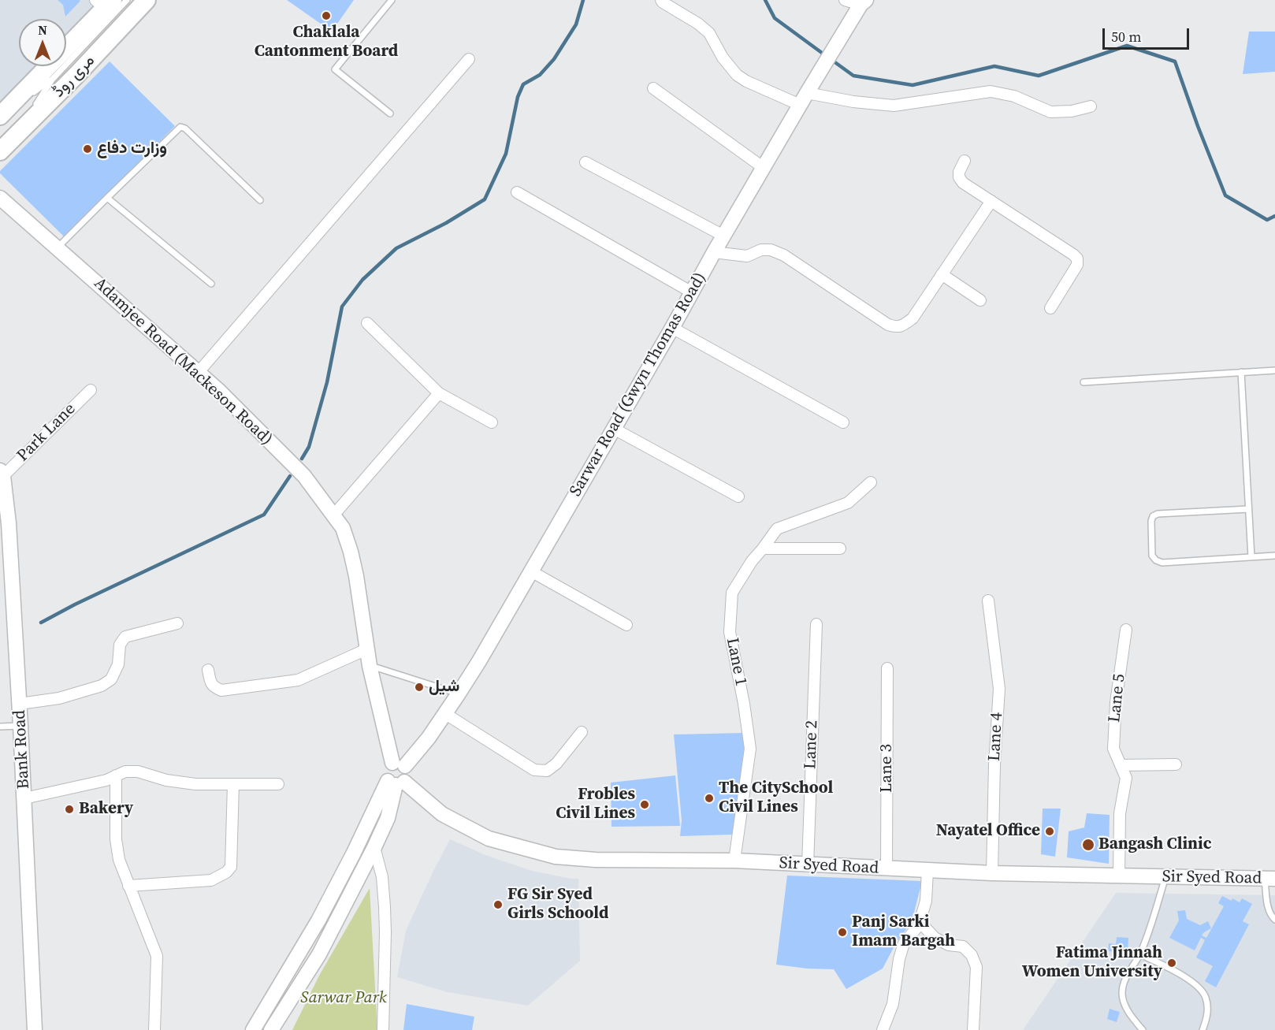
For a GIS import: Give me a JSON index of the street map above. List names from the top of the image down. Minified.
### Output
{"streets":{"main road":["مری روڈ"],"street":["Adamjee Road (Mackeson Road)","Sarwar Road (Gwyn Thomas Road)","Park Lane","Lane 1","Lane 5","Lane 4","Lane 2","Bank Road","Lane 3","Sir Syed Road"]},"crossings":[["Adamjee Road (Mackeson Road)","Sarwar Road (Gwyn Thomas Road)"],["Adamjee Road (Mackeson Road)","Sir Syed Road"],["Sarwar Road (Gwyn Thomas Road)","Sir Syed Road"],["Park Lane","Bank Road"],["Lane 1","Sir Syed Road"],["Lane 5","Sir Syed Road"],["Lane 4","Sir Syed Road"],["Lane 2","Sir Syed Road"],["Lane 3","Sir Syed Road"]],"parks":["Sarwar Park"],"places":["Chaklala Cantonment Board","وزارت دفاع","شیل","The CitySchool Civil Lines","Frobles Civil Lines","Bakery","Nayatel Office","Bangash Clinic","FG Sir Syed Girls Schoold","Panj Sarki Imam Bargah","Fatima Jinnah Women University"],"scale_bar":"50 m","north":"top"}
